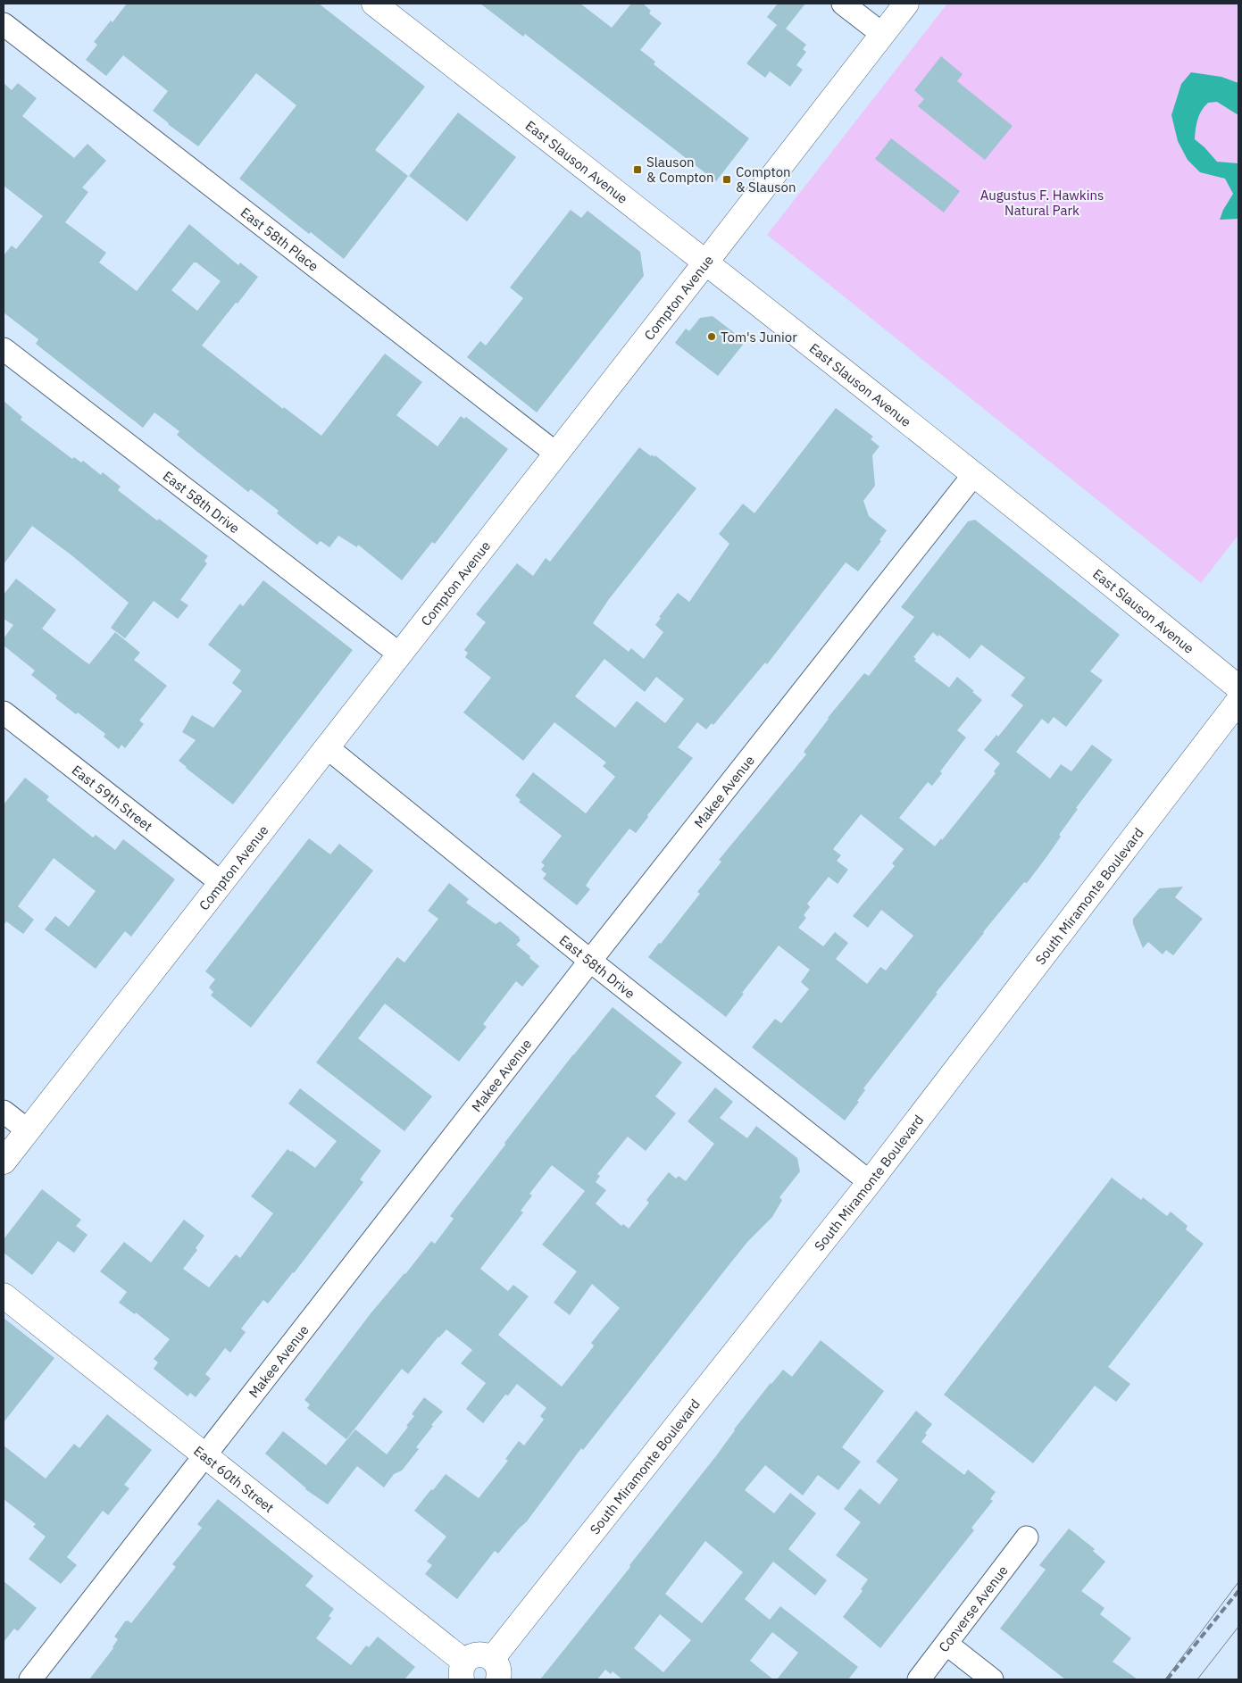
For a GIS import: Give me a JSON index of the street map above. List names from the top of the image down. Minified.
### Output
{"streets":{"main road":["East Slauson Avenue","Compton Avenue","South Miramonte Boulevard","East 60th Street"],"street":["East 58th Place","East 58th Drive","Makee Avenue","East 59th Street","Converse Avenue"]},"crossings":[["East Slauson Avenue","Compton Avenue"],["East Slauson Avenue","Makee Avenue"],["East 58th Place","Compton Avenue"],["Compton Avenue","East 58th Drive"],["Compton Avenue","East 59th Street"],["East 58th Drive","Makee Avenue"],["East 58th Drive","South Miramonte Boulevard"],["Makee Avenue","East 60th Street"]],"parks":["Augustus F. Hawkins Natural Park"],"places":{"transit":["Slauson & Compton","Compton & Slauson"],"other":["Tom's Junior"]}}
